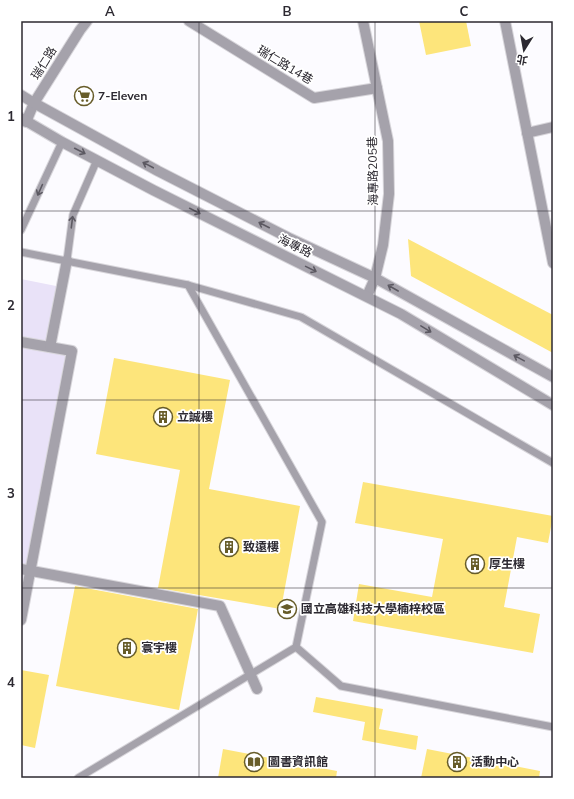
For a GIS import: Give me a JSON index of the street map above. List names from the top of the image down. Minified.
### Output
{"streets":{"street":["瑞仁路","瑞仁路14巷","海專路205巷","海專路"]},"crossings":[["瑞仁路","海專路"],["瑞仁路14巷","海專路205巷"],["海專路205巷","海專路"]],"places":{"supermarket":["7-Eleven"],"building":["立誠樓","致遠樓","厚生樓","寰宇樓","活動中心"],"school or university":["國立高雄科技大學楠梓校區"],"library":["圖書資訊館"]},"north":"bottom","grid":{"columns":["A","B","C"],"rows":["1","2","3","4"]}}
